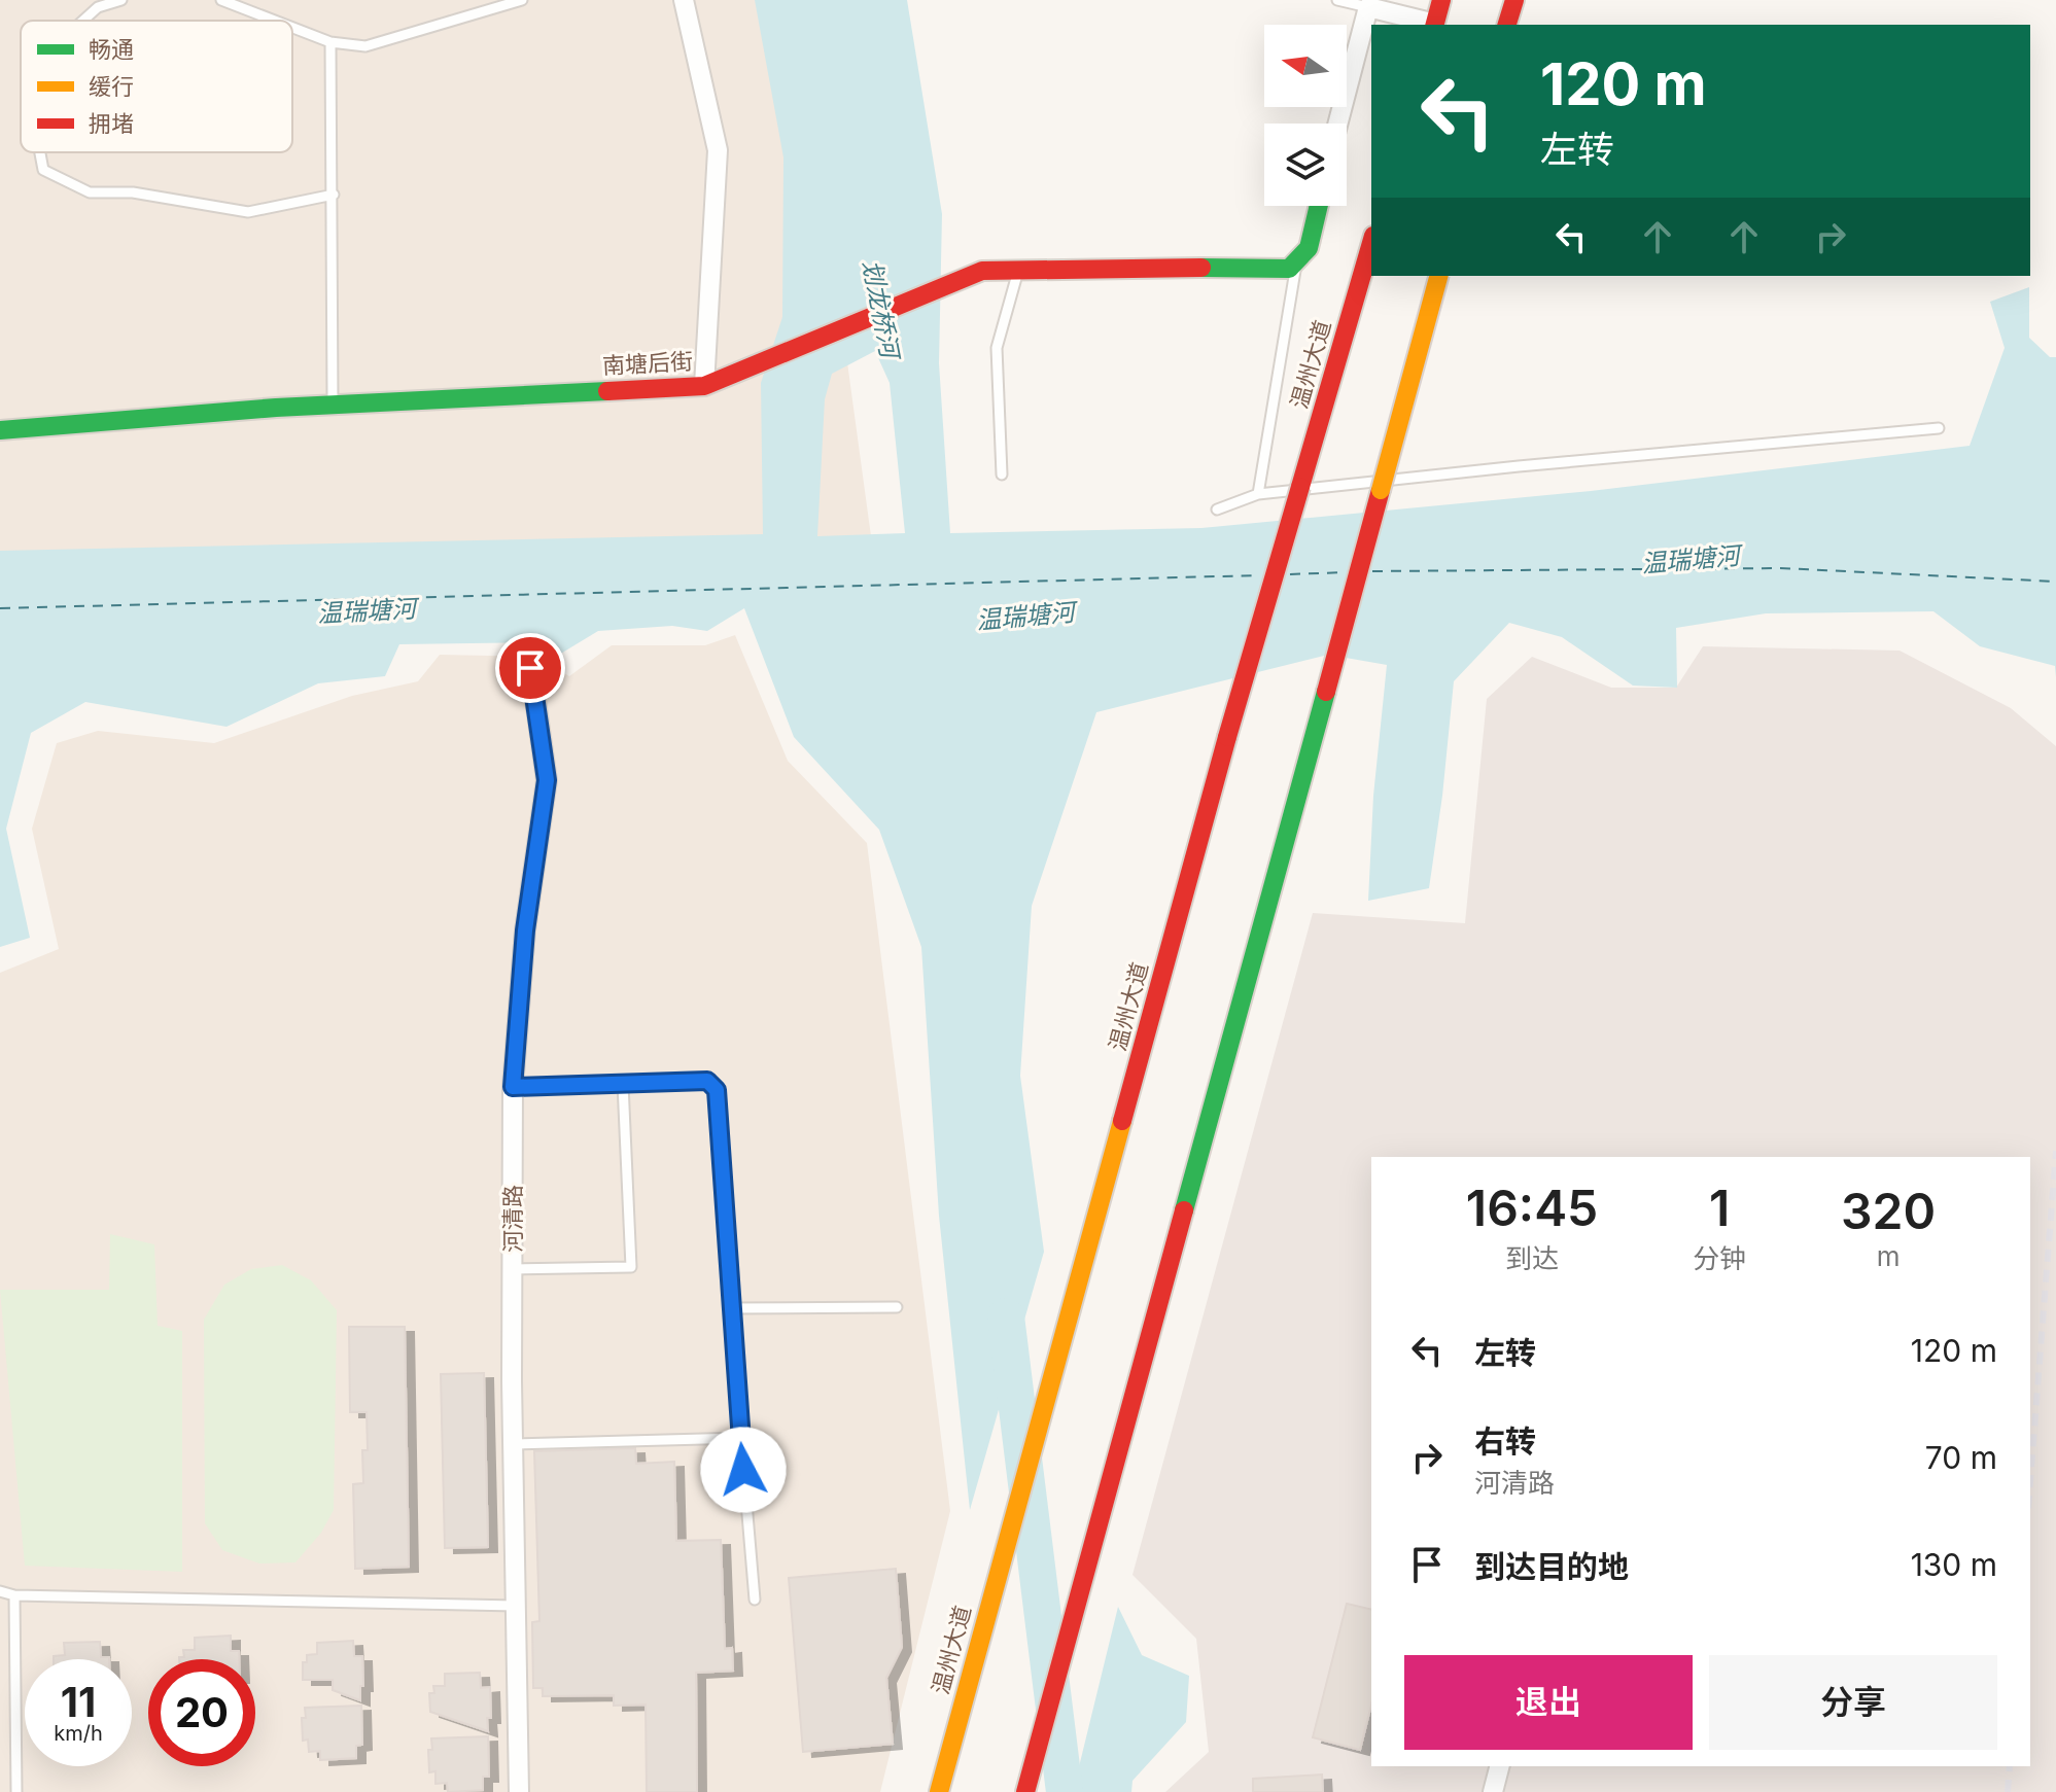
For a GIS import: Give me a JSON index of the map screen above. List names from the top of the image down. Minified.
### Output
{"streets":{"main road":["南塘后街","温州大道"],"street":["河清路"]},"water":["划龙桥河","温瑞塘河"],"legend":["畅通","缓行","拥堵"],"north":"left","page":{"turn":["120 m","左转"],"eta":["16:45","到达","1","分钟","320","m"],"list":[{"name":"左转","value":"120 m"},{"name":"右转","note":"河清路","value":"70 m"},{"name":"到达目的地","value":"130 m"}],"buttons":["退出","分享"],"speed":"11 km/h","limit":"20"}}
